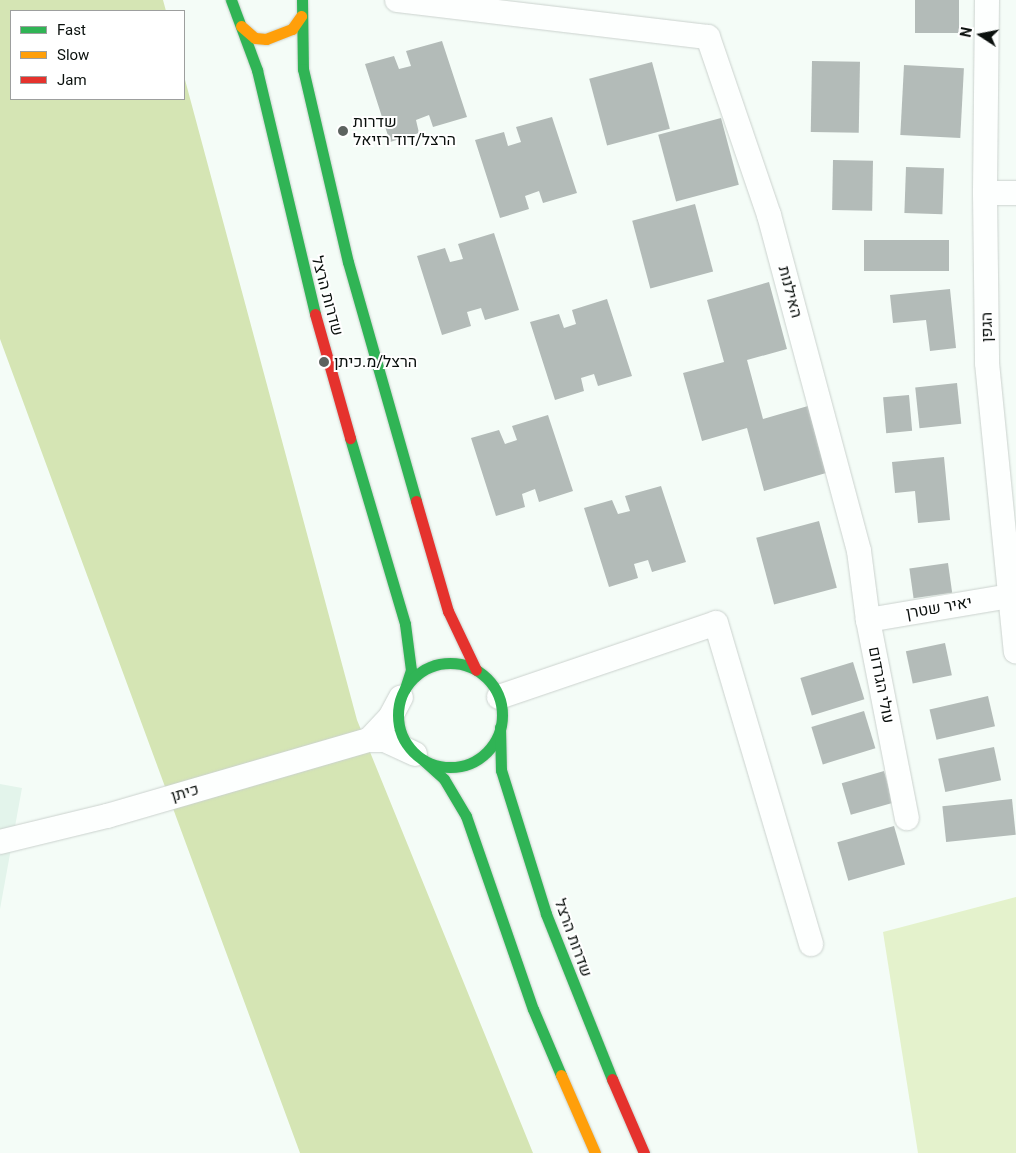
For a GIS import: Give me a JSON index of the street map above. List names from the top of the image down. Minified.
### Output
{"streets":{"main road":["שדרות הרצל"],"street":["האילנות","הגפן","יאיר שטרן","עולי הגרדום","כיתן"]},"crossings":[["האילנות","עולי הגרדום"],["שדרות הרצל","כיתן"],["הגפן","יאיר שטרן"],["יאיר שטרן","עולי הגרדום"]],"places":["שדרות הרצל/דוד רזיאל","הרצל/מ.כיתן"],"legend":["Fast","Slow","Jam"],"north":"left"}
